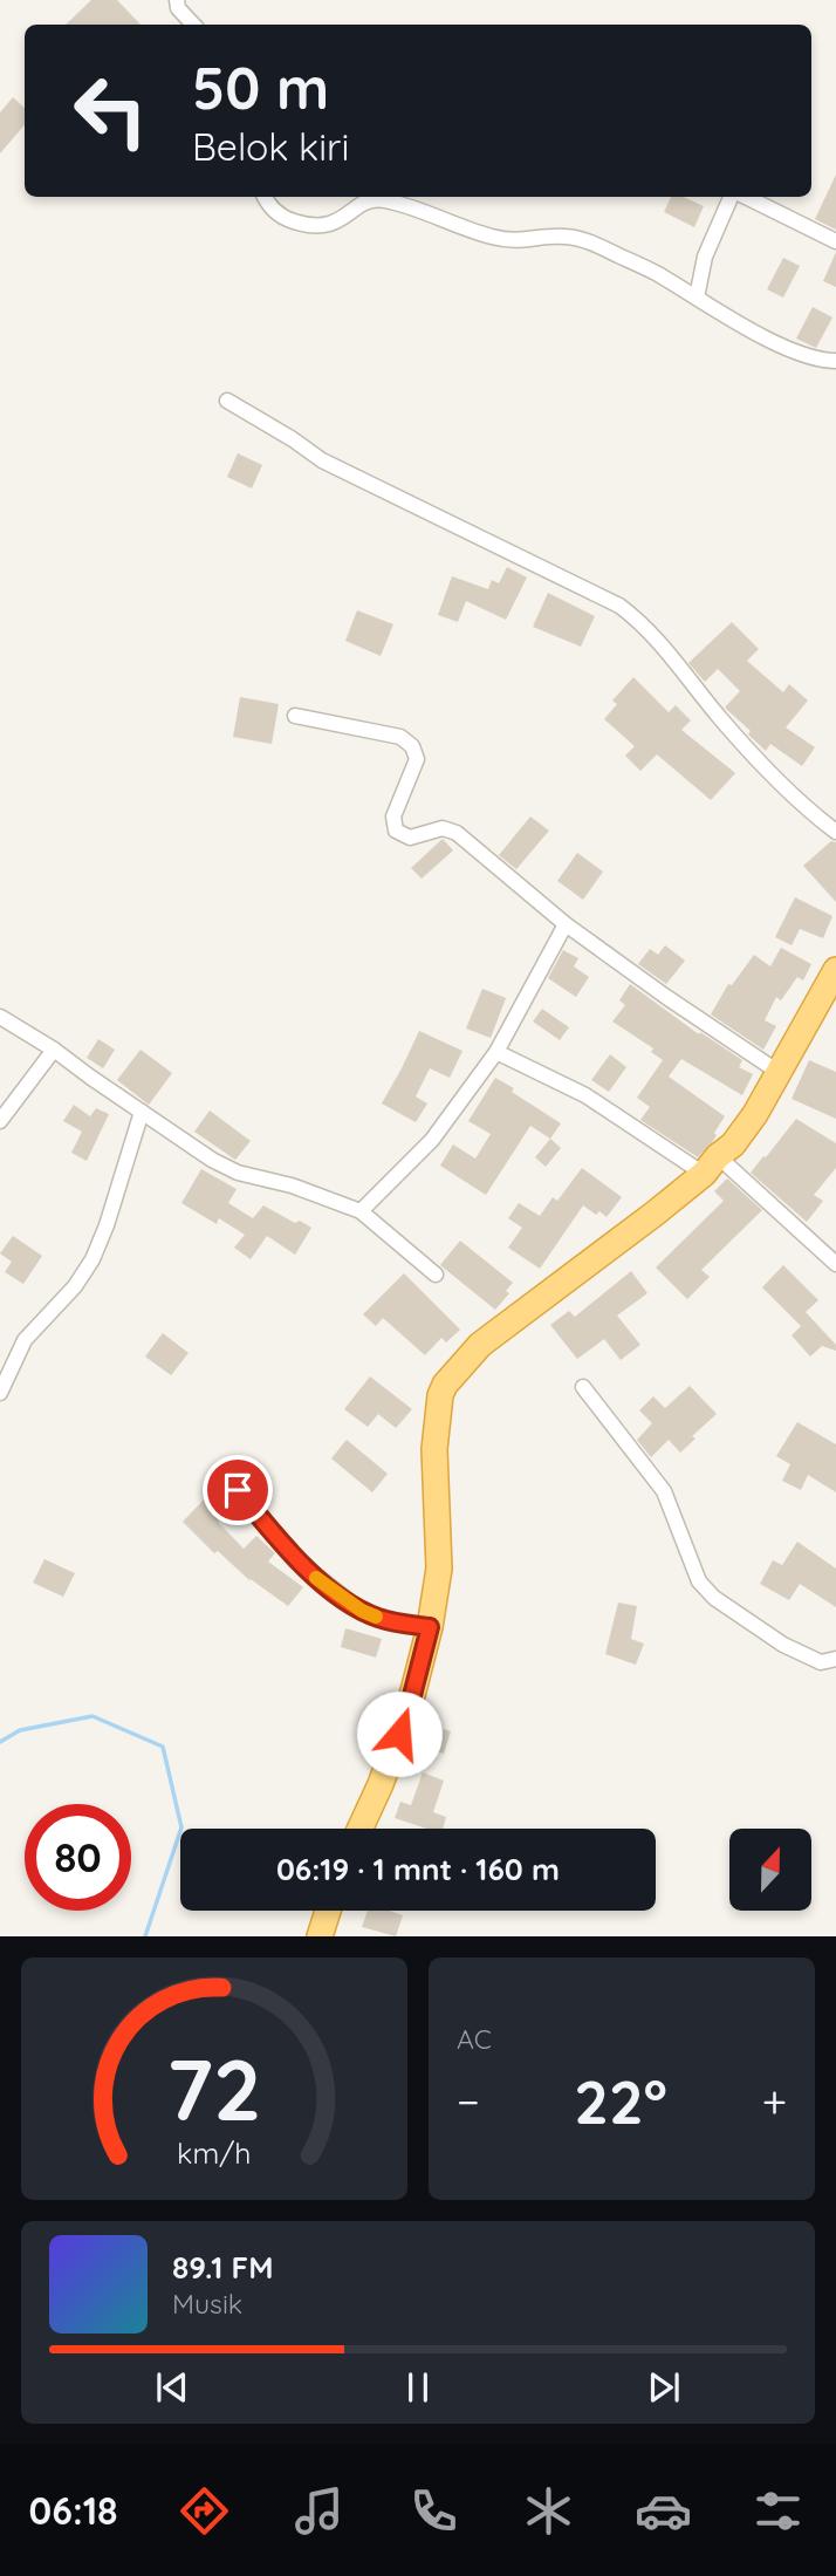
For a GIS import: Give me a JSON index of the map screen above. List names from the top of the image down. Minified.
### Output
{"north":"top","page":{"turn":["50 m","Belok kiri"],"limit":"80","trip":"06:19 · 1 mnt · 160 m","tile":"AC","heat":["−","22°","+"],"song":["89.1 FM","Musik"],"tabs":"06:18","gauge":["72","km/h"]}}
